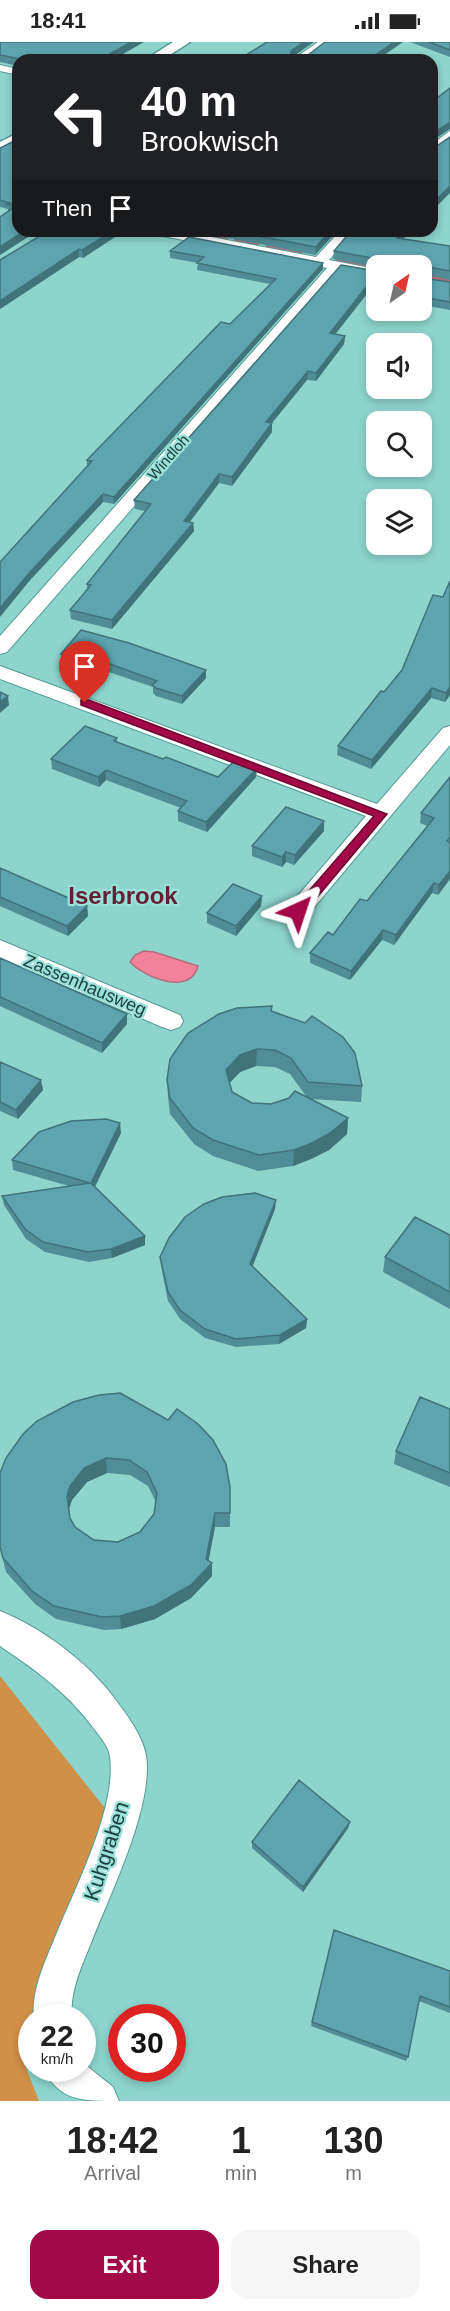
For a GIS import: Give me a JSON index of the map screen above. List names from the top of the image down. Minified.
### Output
{"streets":{"street":["Windloh","Zassenhausweg","Kuhgraben"]},"districts":["Iserbrook"],"north":"top right","page":{"status":"18:41","turn":["40 m","Brookwisch"],"then":"Then","speed":"22 km/h","limit":"30","eta":["18:42","Arrival","1","min","130","m"],"buttons":["Exit","Share"]}}
